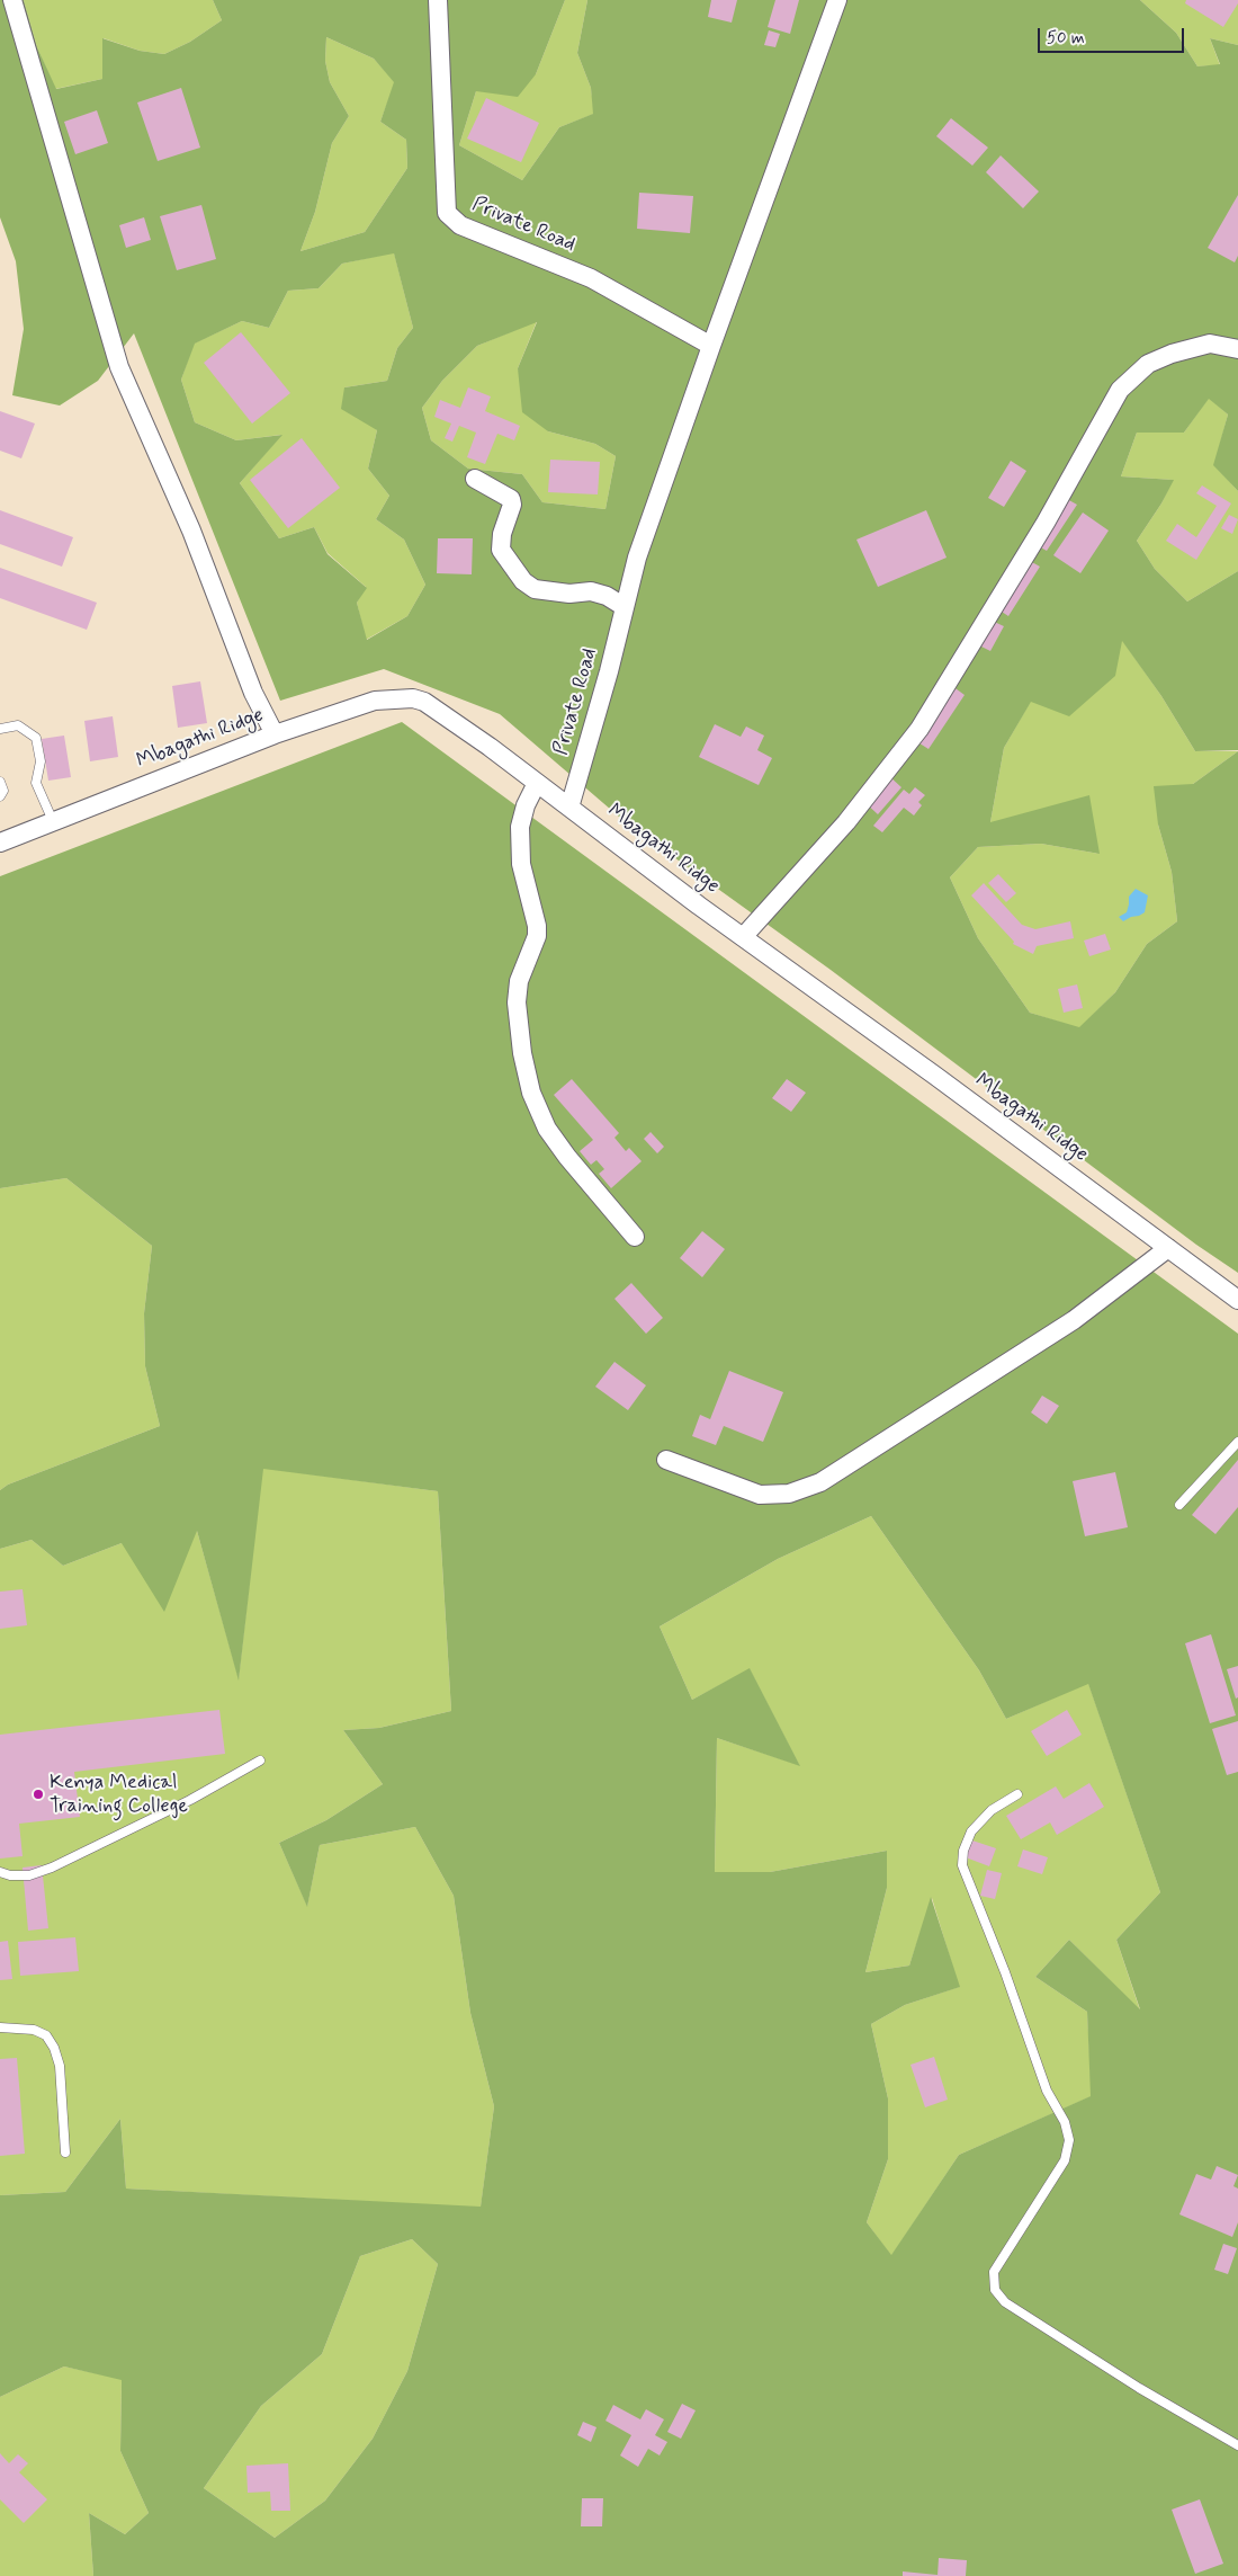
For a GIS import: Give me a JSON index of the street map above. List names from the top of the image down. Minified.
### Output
{"streets":{"street":["Private Road","Mbagathi Ridge"]},"crossings":[["Private Road","Mbagathi Ridge"]],"places":["Kenya Medical Training College"],"scale_bar":"50 m"}
